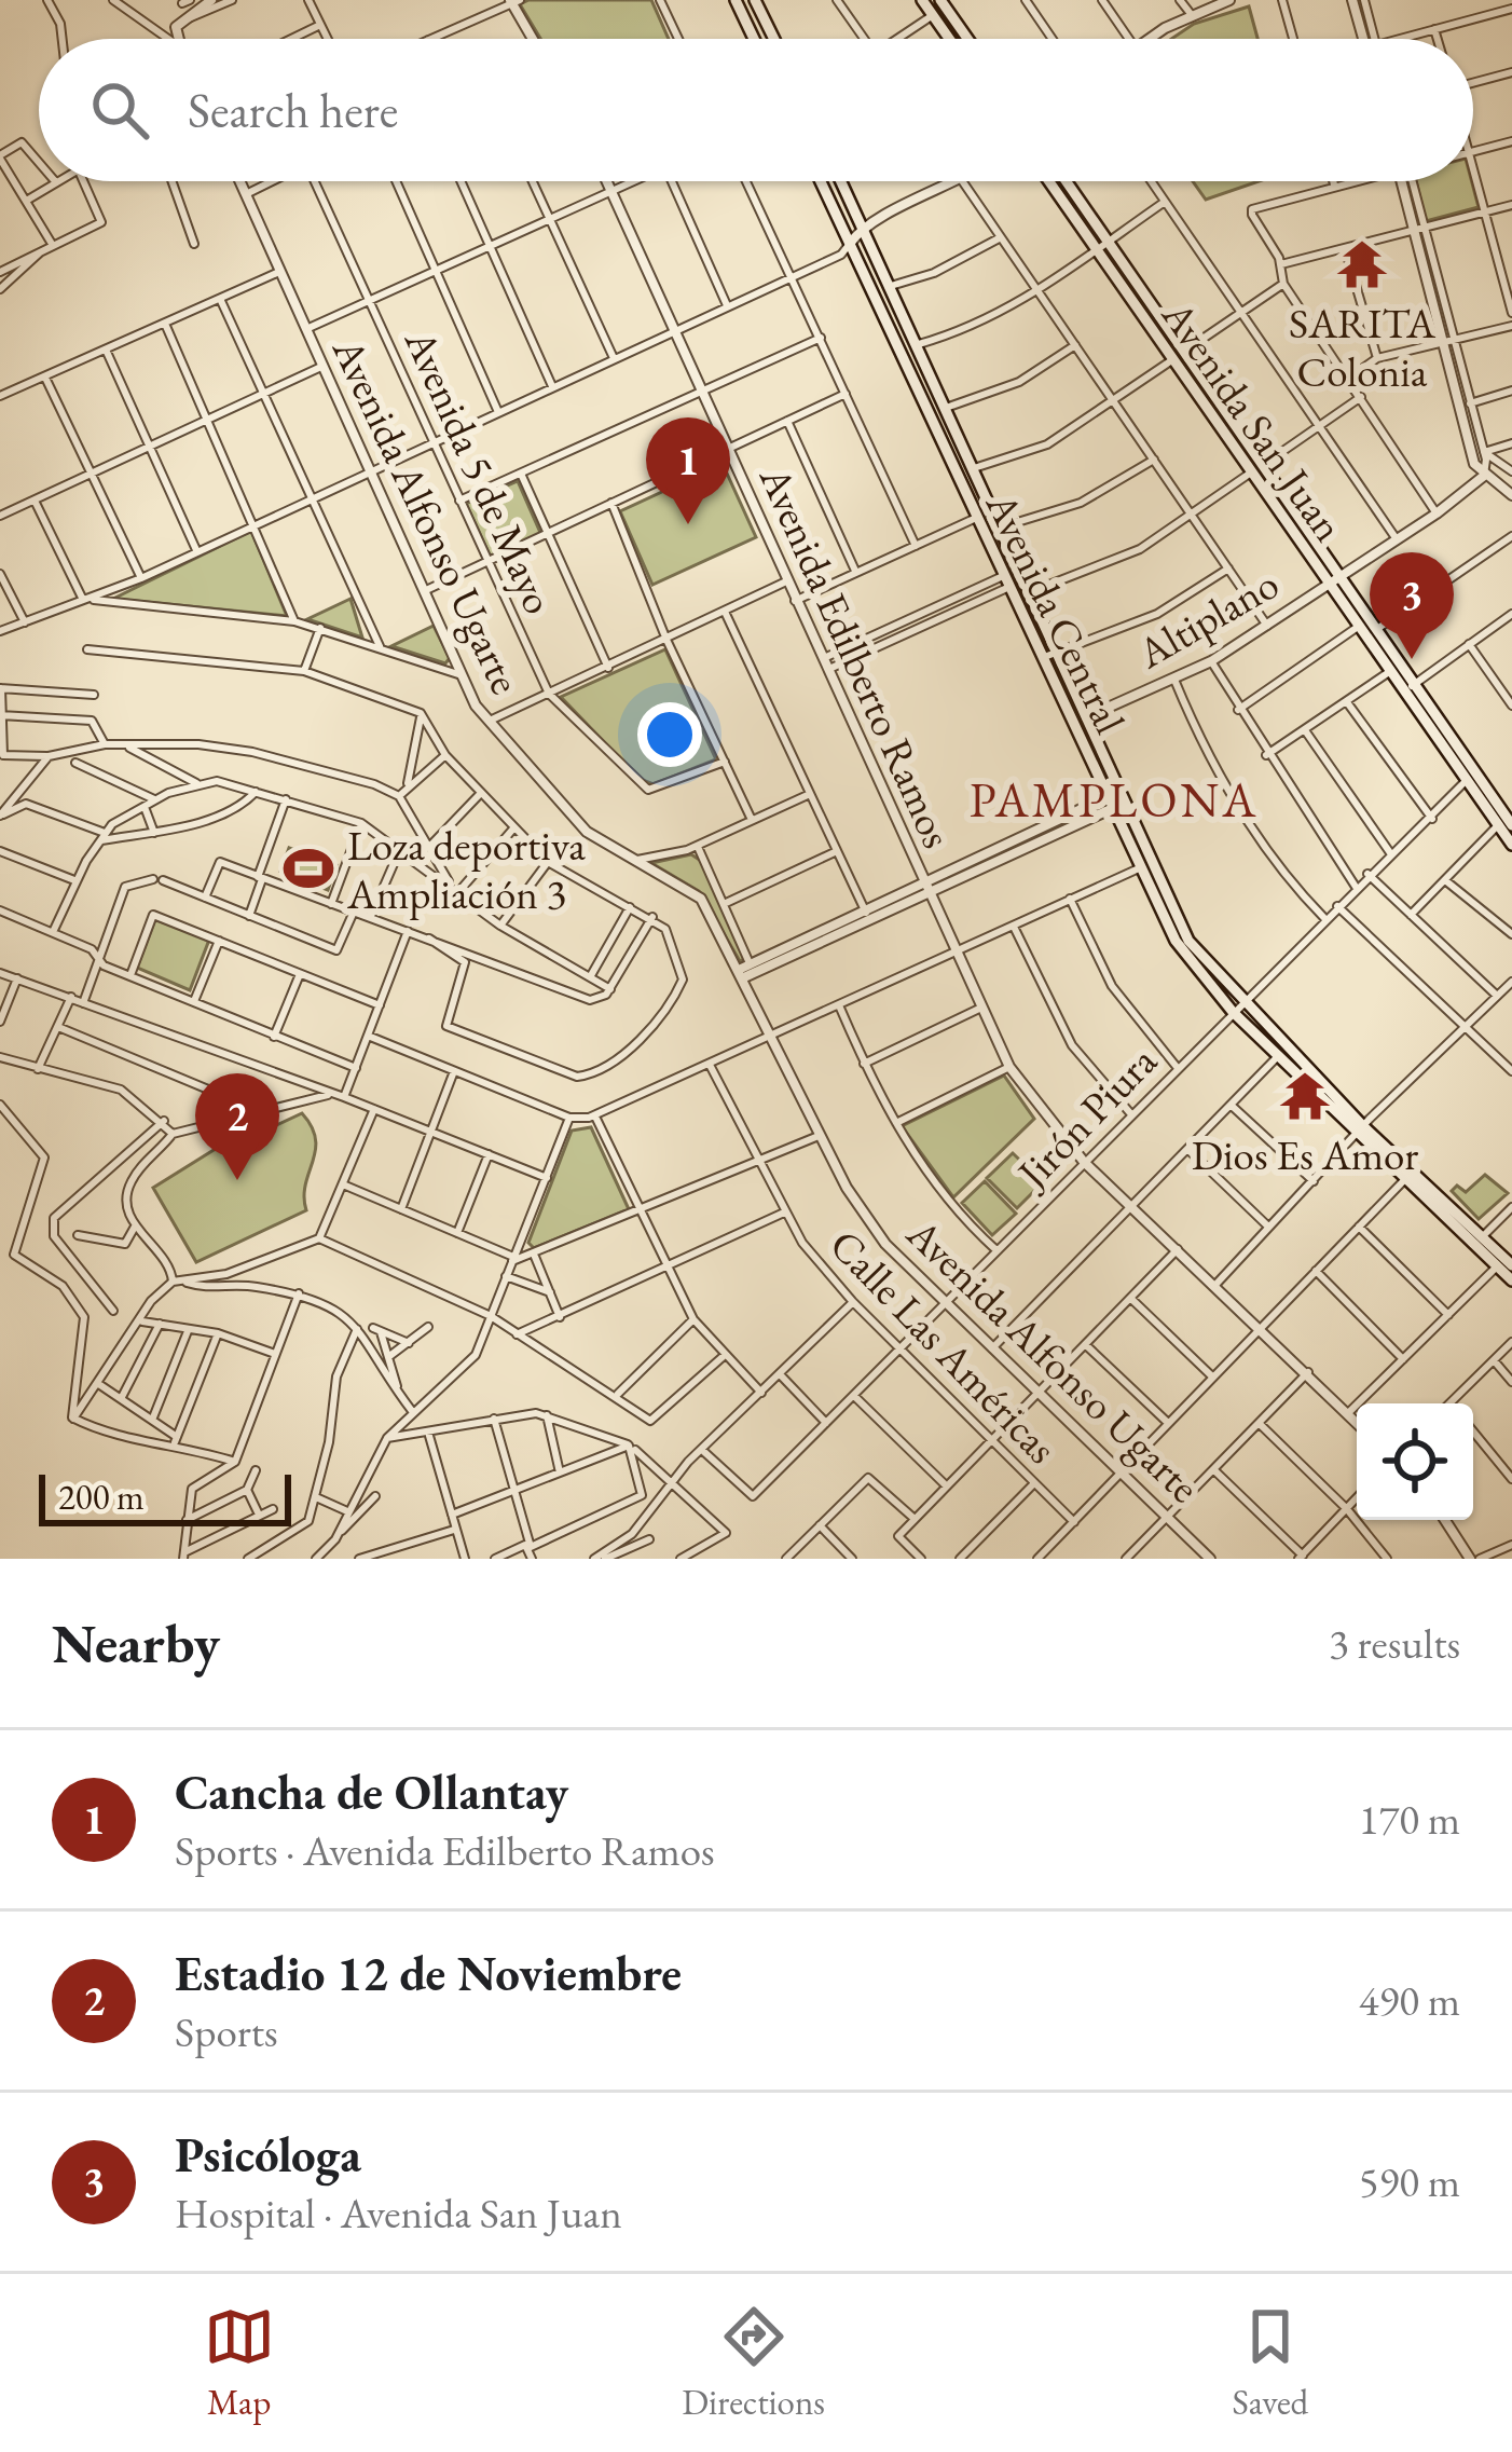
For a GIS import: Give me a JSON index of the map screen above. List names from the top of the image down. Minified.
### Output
{"streets":{"main road":["Avenida San Juan","Avenida Central"],"street":["Avenida 5 de Mayo","Avenida Alfonso Ugarte","Altiplano","Avenida Edilberto Ramos","Jirón Piura","Calle Las Américas"]},"crossings":[["Avenida San Juan","Altiplano"],["Avenida San Juan","Jirón Piura"],["Avenida Alfonso Ugarte","Jirón Piura"],["Avenida Central","Altiplano"],["Avenida Central","Jirón Piura"],["Avenida Edilberto Ramos","Jirón Piura"],["Jirón Piura","Calle Las Américas"]],"districts":["PAMPLONA"],"places":{"temple":["SARITA Colonia","Dios Es Amor"],"sports":["Loza deportiva Ampliación 3"]},"scale_bar":"200 m","page":{"search":"Search here","pins":["1","3","2"],"scale":"200 m","heading":["Nearby","3 results"],"list":[{"mark":"1","name":"Cancha de Ollantay","note":"Sports · Avenida Edilberto Ramos","value":"170 m"},{"mark":"2","name":"Estadio 12 de Noviembre","note":"Sports","value":"490 m"},{"mark":"3","name":"Psicóloga","note":"Hospital · Avenida San Juan","value":"590 m"}],"nav":["Map","Directions","Saved"]}}
